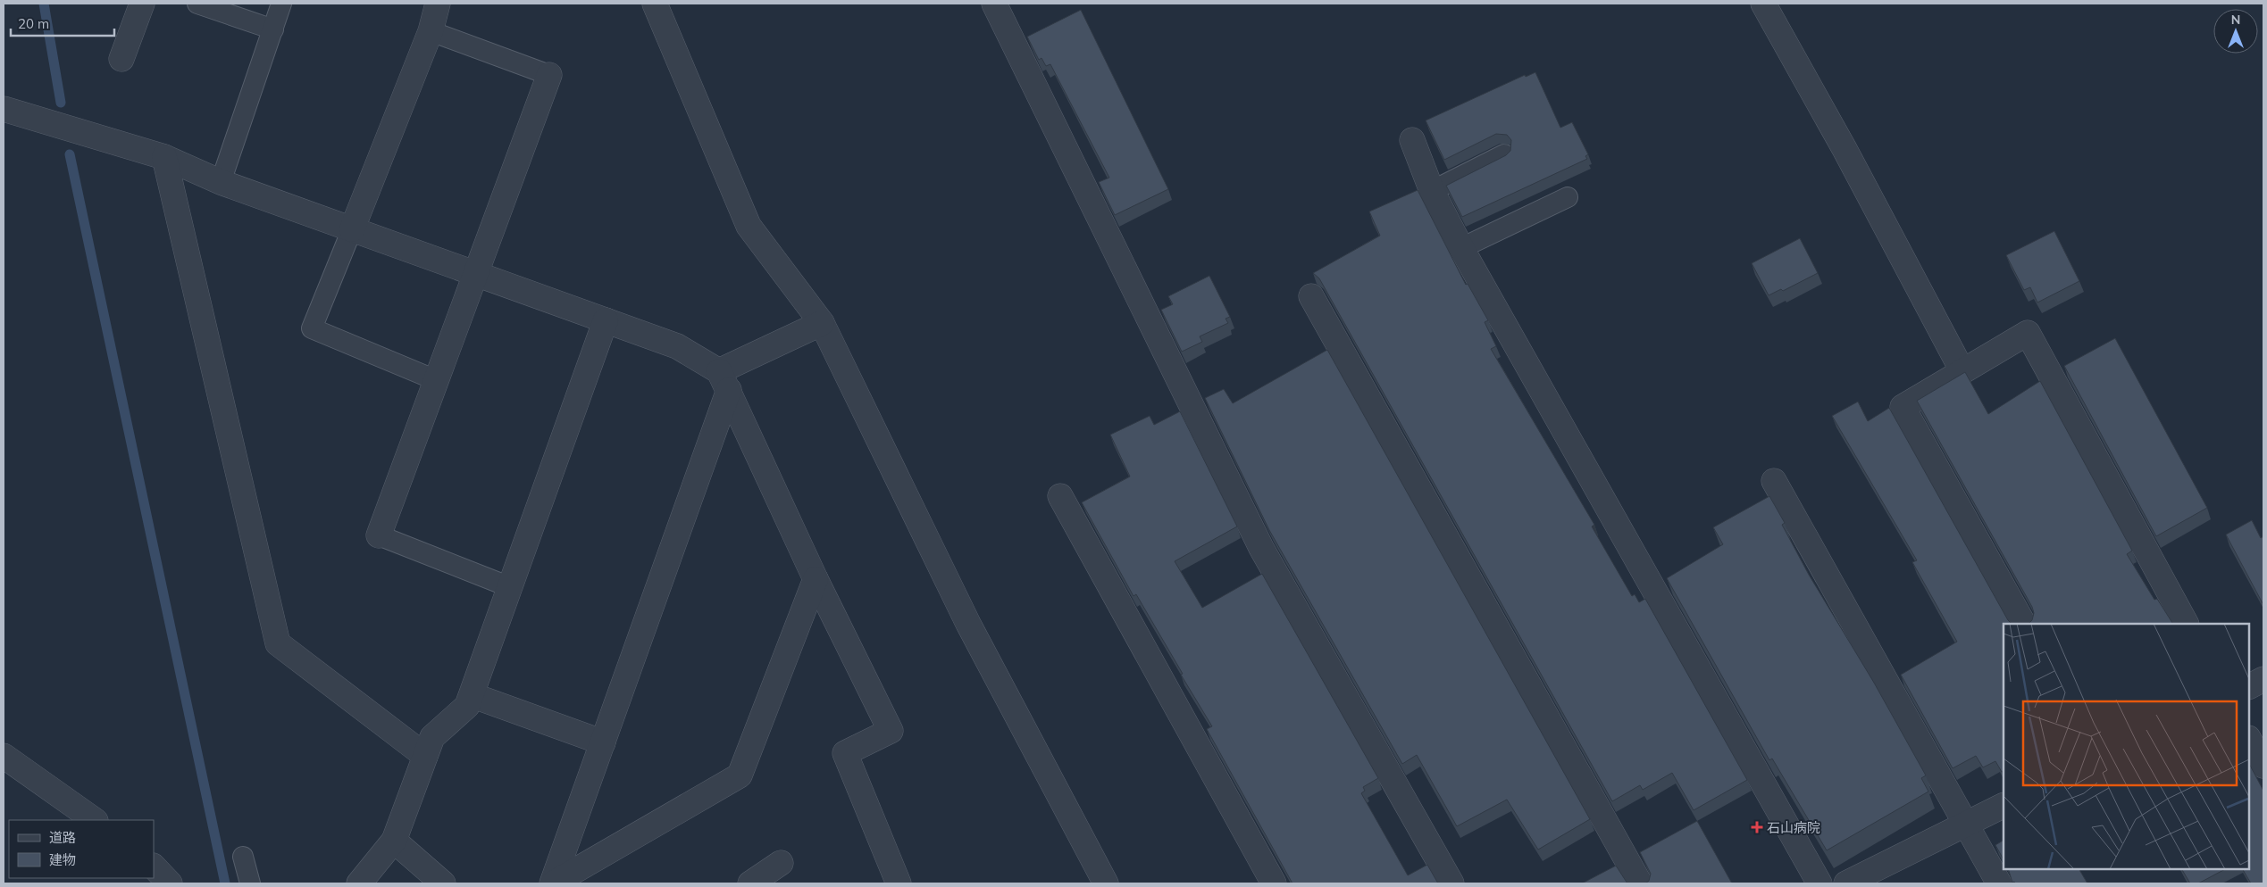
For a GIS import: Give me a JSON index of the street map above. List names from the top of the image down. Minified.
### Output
{"places":{"health":["石山病院"]},"legend":["道路","建物"],"scale_bar":"20 m","north":"top"}
